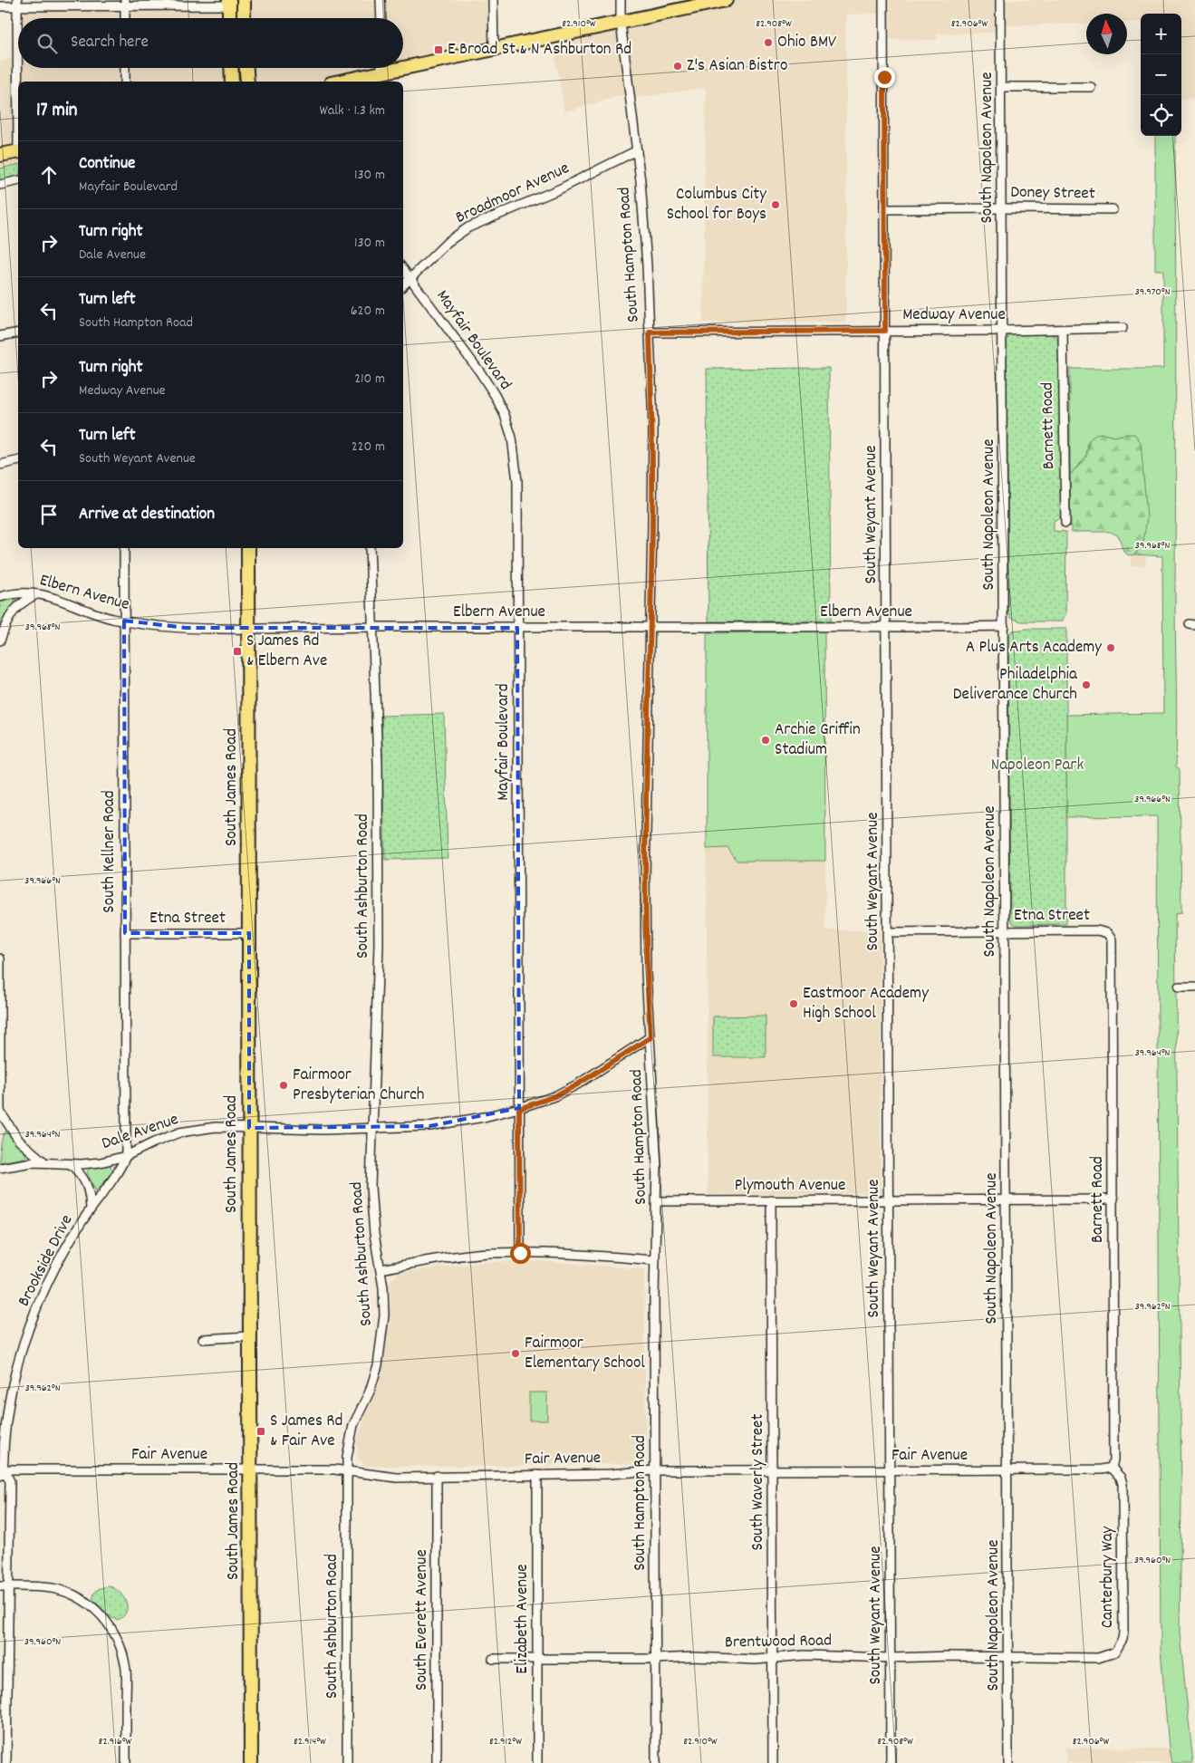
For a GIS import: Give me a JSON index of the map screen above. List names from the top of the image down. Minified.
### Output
{"streets":{"main road":["South James Road"],"street":["South Napoleon Avenue","Broadmoor Avenue","Doney Street","South Hampton Road","Medway Avenue","Mayfair Boulevard","Barnett Road","South Weyant Avenue","Elbern Avenue","South Kellner Road","South Ashburton Road","Etna Street","Dale Avenue","Plymouth Avenue","Brookside Drive","Fair Avenue","South Waverly Street","Canterbury Way","Elizabeth Avenue","South Everett Avenue","Brentwood Road"]},"crossings":[["South Napoleon Avenue","Doney Street"],["South Napoleon Avenue","Medway Avenue"],["South Napoleon Avenue","Elbern Avenue"],["South Napoleon Avenue","Etna Street"],["South Napoleon Avenue","Plymouth Avenue"],["South Napoleon Avenue","Fair Avenue"],["South Napoleon Avenue","Brentwood Road"],["Broadmoor Avenue","South Hampton Road"],["Broadmoor Avenue","Mayfair Boulevard"],["Doney Street","South Weyant Avenue"],["South Hampton Road","Medway Avenue"],["South Hampton Road","Elbern Avenue"],["South Hampton Road","Dale Avenue"],["South Hampton Road","Plymouth Avenue"],["South Hampton Road","Fair Avenue"],["South Hampton Road","Brentwood Road"],["Medway Avenue","Barnett Road"],["Medway Avenue","South Weyant Avenue"],["Mayfair Boulevard","Elbern Avenue"],["Mayfair Boulevard","Dale Avenue"],["Barnett Road","Etna Street"],["Barnett Road","Plymouth Avenue"],["Barnett Road","Fair Avenue"],["Barnett Road","Canterbury Way"],["South Weyant Avenue","Elbern Avenue"],["South Weyant Avenue","Etna Street"],["South Weyant Avenue","Plymouth Avenue"],["South Weyant Avenue","Fair Avenue"],["South Weyant Avenue","Brentwood Road"],["Elbern Avenue","South James Road"],["Elbern Avenue","South Kellner Road"],["Elbern Avenue","South Ashburton Road"],["South James Road","Etna Street"],["South James Road","Dale Avenue"],["South James Road","Fair Avenue"],["South Kellner Road","Etna Street"],["South Kellner Road","Dale Avenue"],["South Kellner Road","Brookside Drive"],["South Ashburton Road","Dale Avenue"],["South Ashburton Road","Fair Avenue"],["Dale Avenue","Brookside Drive"],["Plymouth Avenue","South Waverly Street"],["Brookside Drive","Fair Avenue"],["Fair Avenue","South Waverly Street"],["Fair Avenue","Canterbury Way"],["Fair Avenue","Elizabeth Avenue"],["Fair Avenue","South Everett Avenue"],["South Waverly Street","Brentwood Road"],["Canterbury Way","Brentwood Road"],["Elizabeth Avenue","Brentwood Road"]],"parks":["Napoleon Park"],"places":{"other":["Ohio BMV","Z's Asian Bistro","Columbus City School for Boys","A Plus Arts Academy","Philadelphia Deliverance Church","Archie Griffin Stadium","Eastmoor Academy High School","Fairmoor Presbyterian Church","Fairmoor Elementary School"],"transit":["E Broad St & N Ashburton Rd","S James Rd & Elbern Ave","S James Rd & Fair Ave"]},"north":"top","page":{"map_buttons":["+","−"],"search":"Search here","heading":["17 min","Walk · 1.3 km"],"list":[["Continue","Mayfair Boulevard","130 m"],["Turn right","Dale Avenue","130 m"],["Turn left","South Hampton Road","620 m"],["Turn right","Medway Avenue","210 m"],["Turn left","South Weyant Avenue","220 m"],"Arrive at destination"]},"coordinates":["82.910°W","82.908°W","82.906°W","39.970°N","39.968°N","39.966°N","39.964°N","39.962°N","39.960°N","82.916°W","82.914°W","82.912°W"]}
